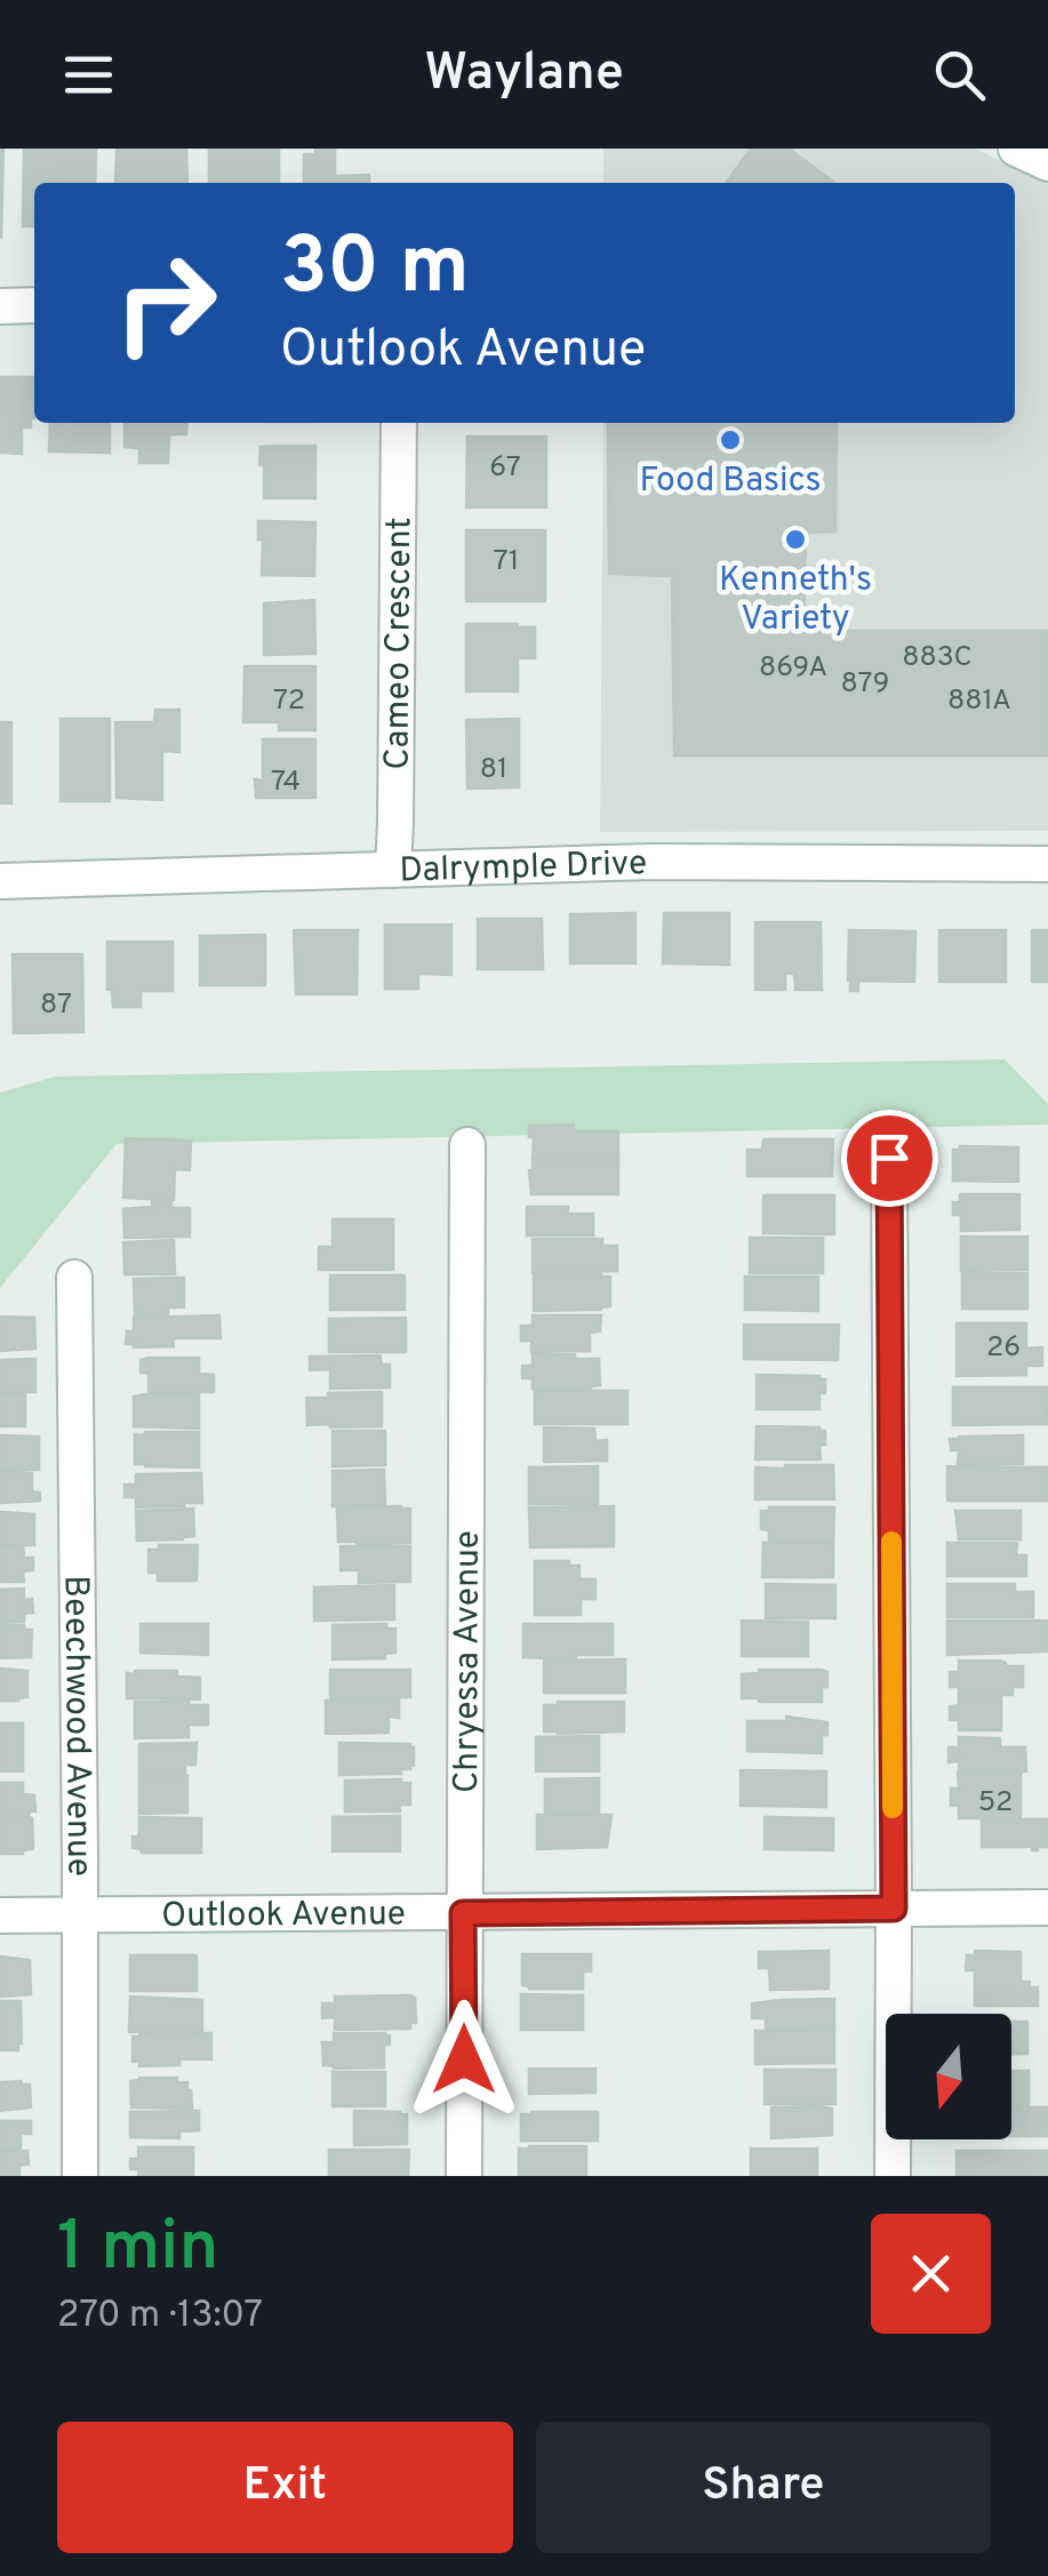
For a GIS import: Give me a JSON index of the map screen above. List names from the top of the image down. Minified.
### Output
{"streets":{"street":["Cameo Crescent","Dalrymple Drive","Chryessa Avenue","Beechwood Avenue","Outlook Avenue"]},"crossings":[["Cameo Crescent","Dalrymple Drive"],["Chryessa Avenue","Outlook Avenue"],["Beechwood Avenue","Outlook Avenue"]],"places":["Food Basics","Kenneth's Variety"],"house_numbers":["67","71","883C","869A","879","72","881A","81","74","87","26","52"],"north":"bottom","page":{"header":"Waylane","turn":["30 m","Outlook Avenue"],"heading":["1 min","270 m · 13:07"],"buttons":["Exit","Share"]}}
